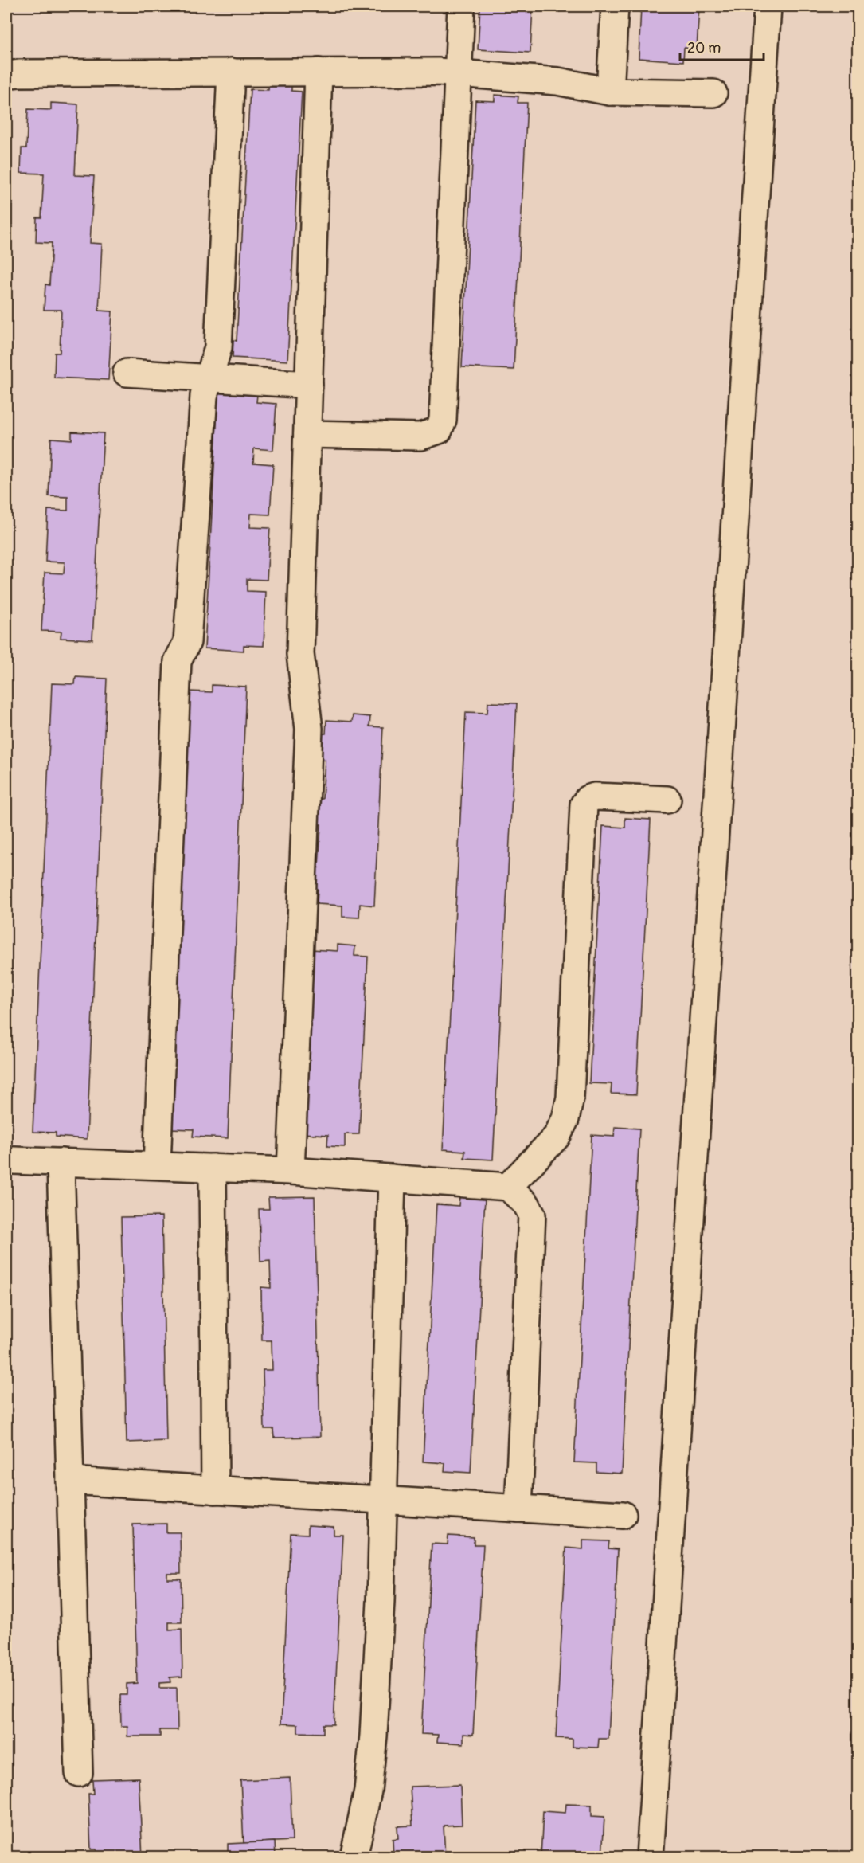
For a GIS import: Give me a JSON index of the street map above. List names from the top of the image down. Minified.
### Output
{"scale_bar":"20 m"}
